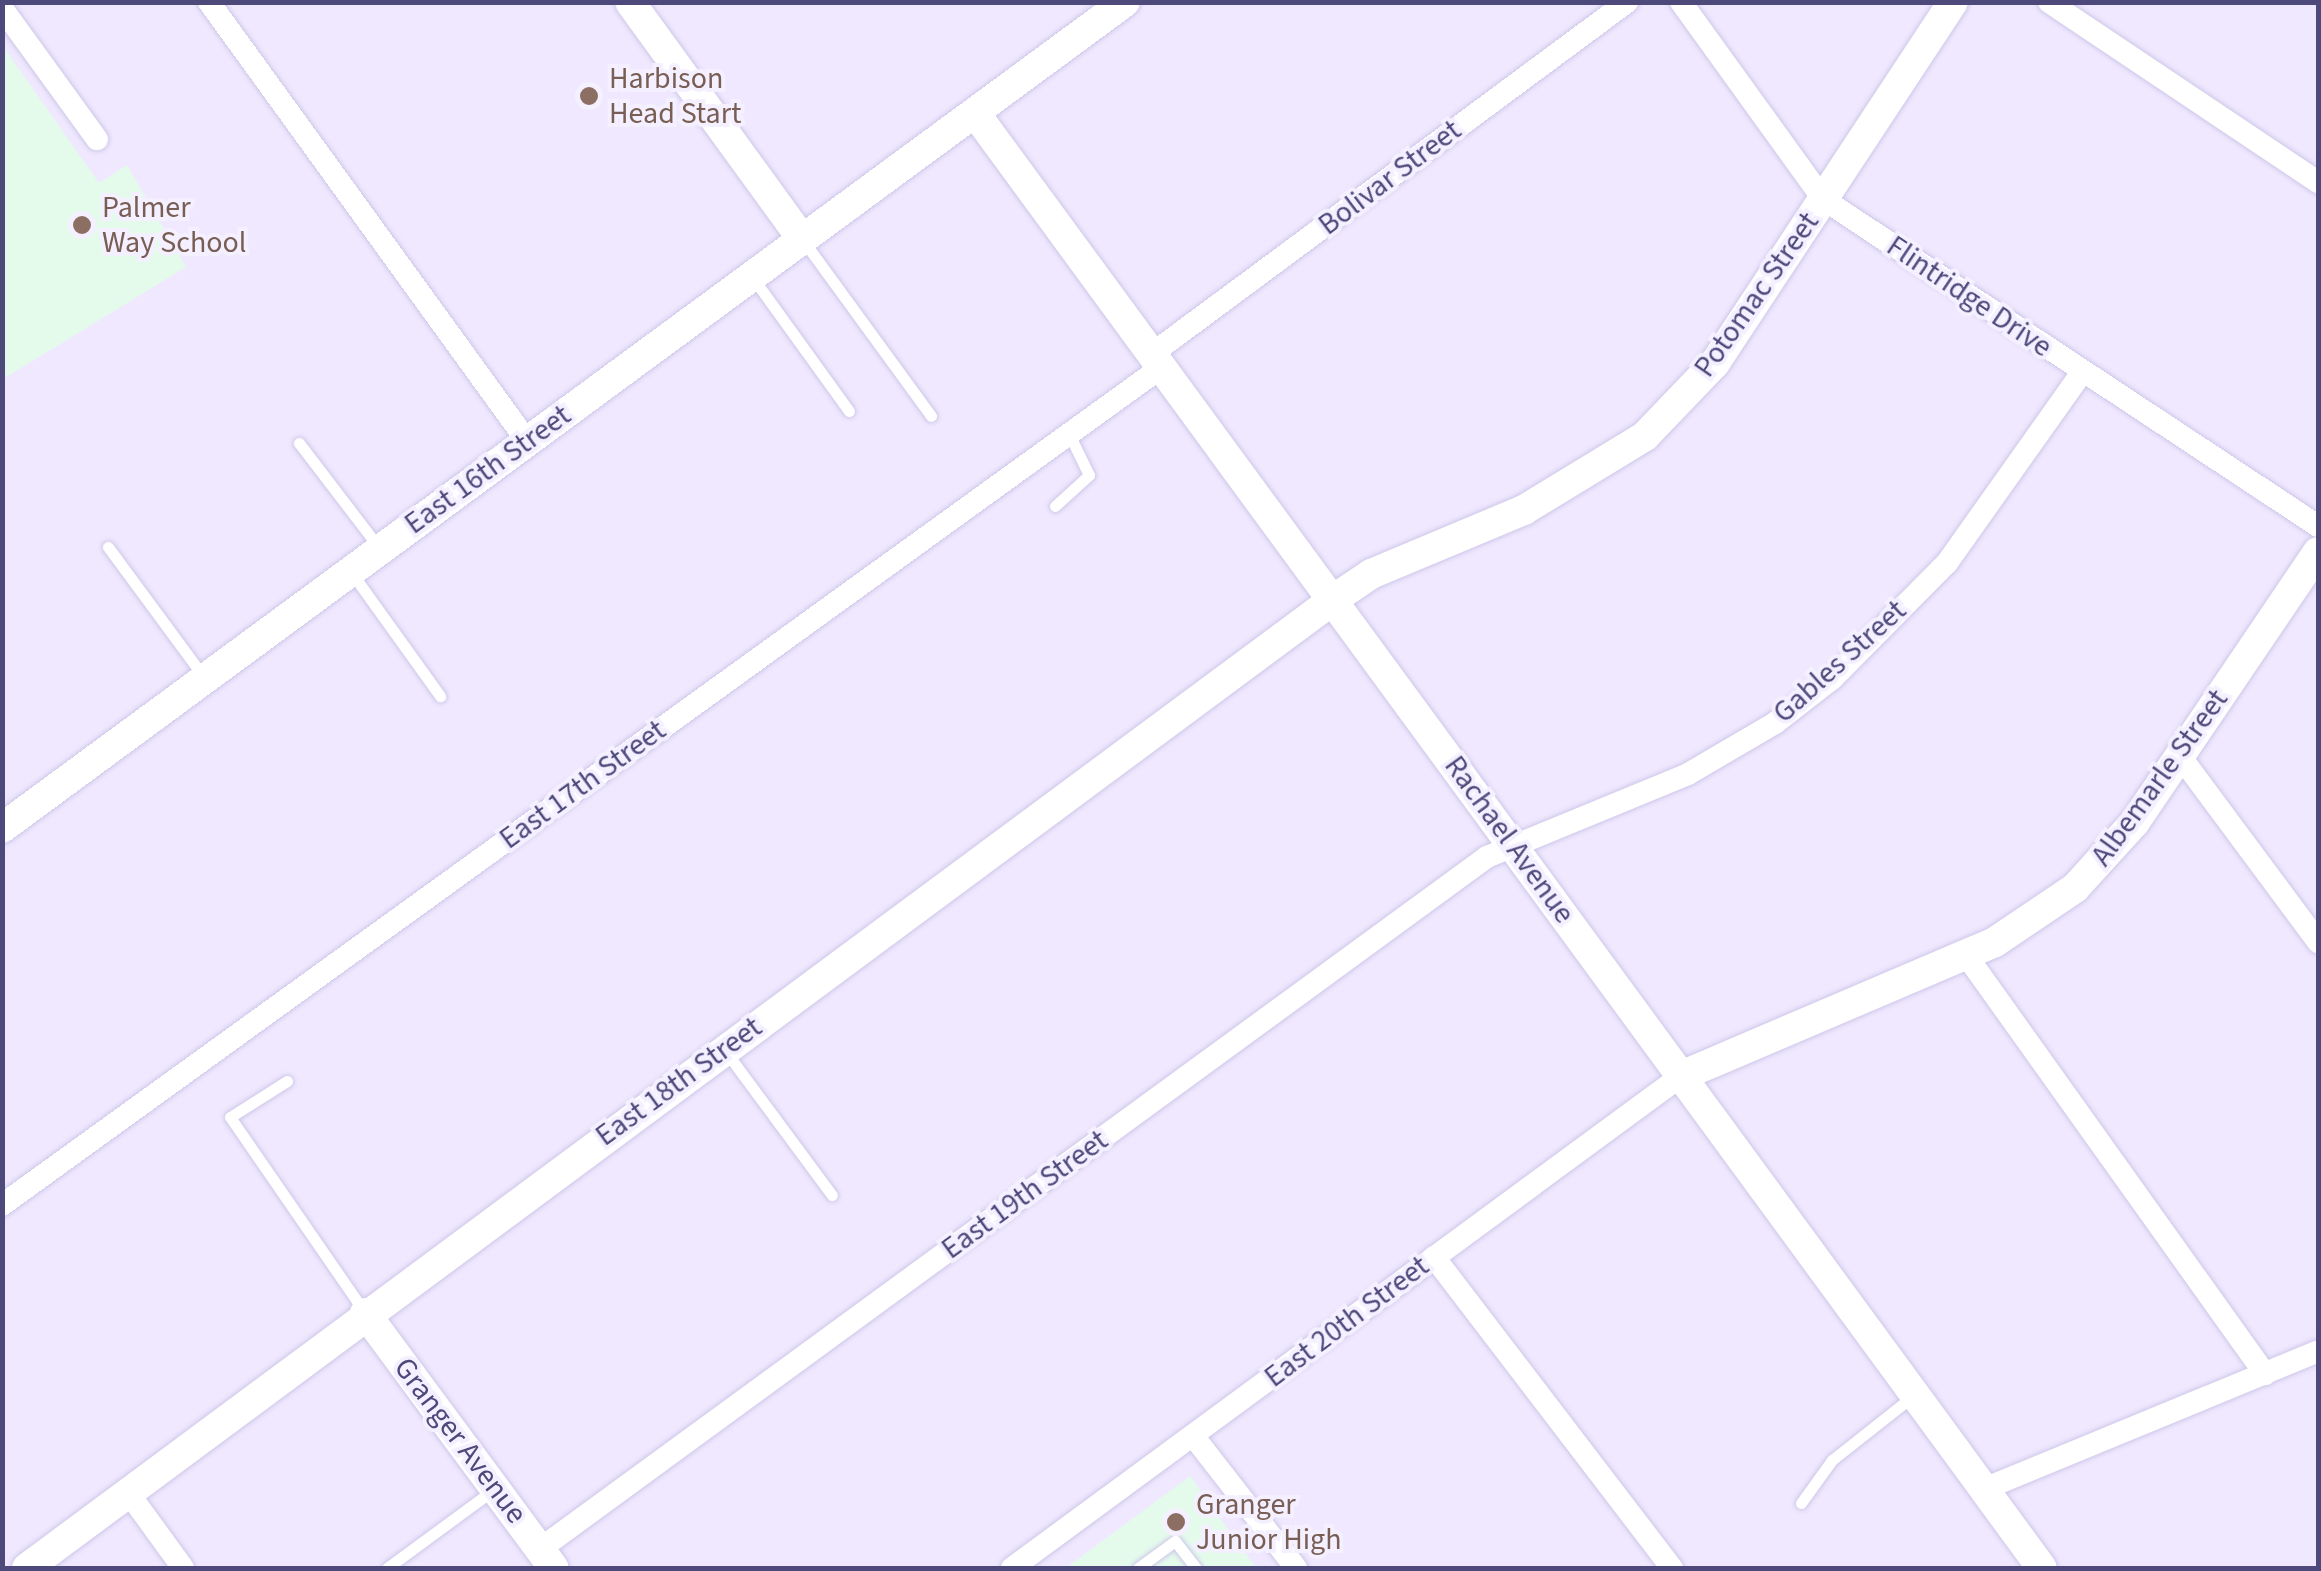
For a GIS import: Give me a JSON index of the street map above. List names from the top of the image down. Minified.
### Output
{"streets":{"street":["Bolivar Street","Potomac Street","Flintridge Drive","East 16th Street","Gables Street","Albemarle Street","East 17th Street","Rachael Avenue","East 18th Street","East 19th Street","East 20th Street","Granger Avenue"]},"crossings":[["Bolivar Street","East 17th Street"],["Bolivar Street","Rachael Avenue"],["Potomac Street","Flintridge Drive"],["Potomac Street","Rachael Avenue"],["Potomac Street","East 18th Street"],["Flintridge Drive","Gables Street"],["East 16th Street","Rachael Avenue"],["Gables Street","Rachael Avenue"],["Gables Street","East 19th Street"],["Albemarle Street","Rachael Avenue"],["Albemarle Street","East 20th Street"],["East 17th Street","Rachael Avenue"],["Rachael Avenue","East 18th Street"],["Rachael Avenue","East 19th Street"],["Rachael Avenue","East 20th Street"],["East 18th Street","Granger Avenue"],["East 19th Street","Granger Avenue"]],"places":["Harbison Head Start","Palmer Way School","Granger Junior High"]}
